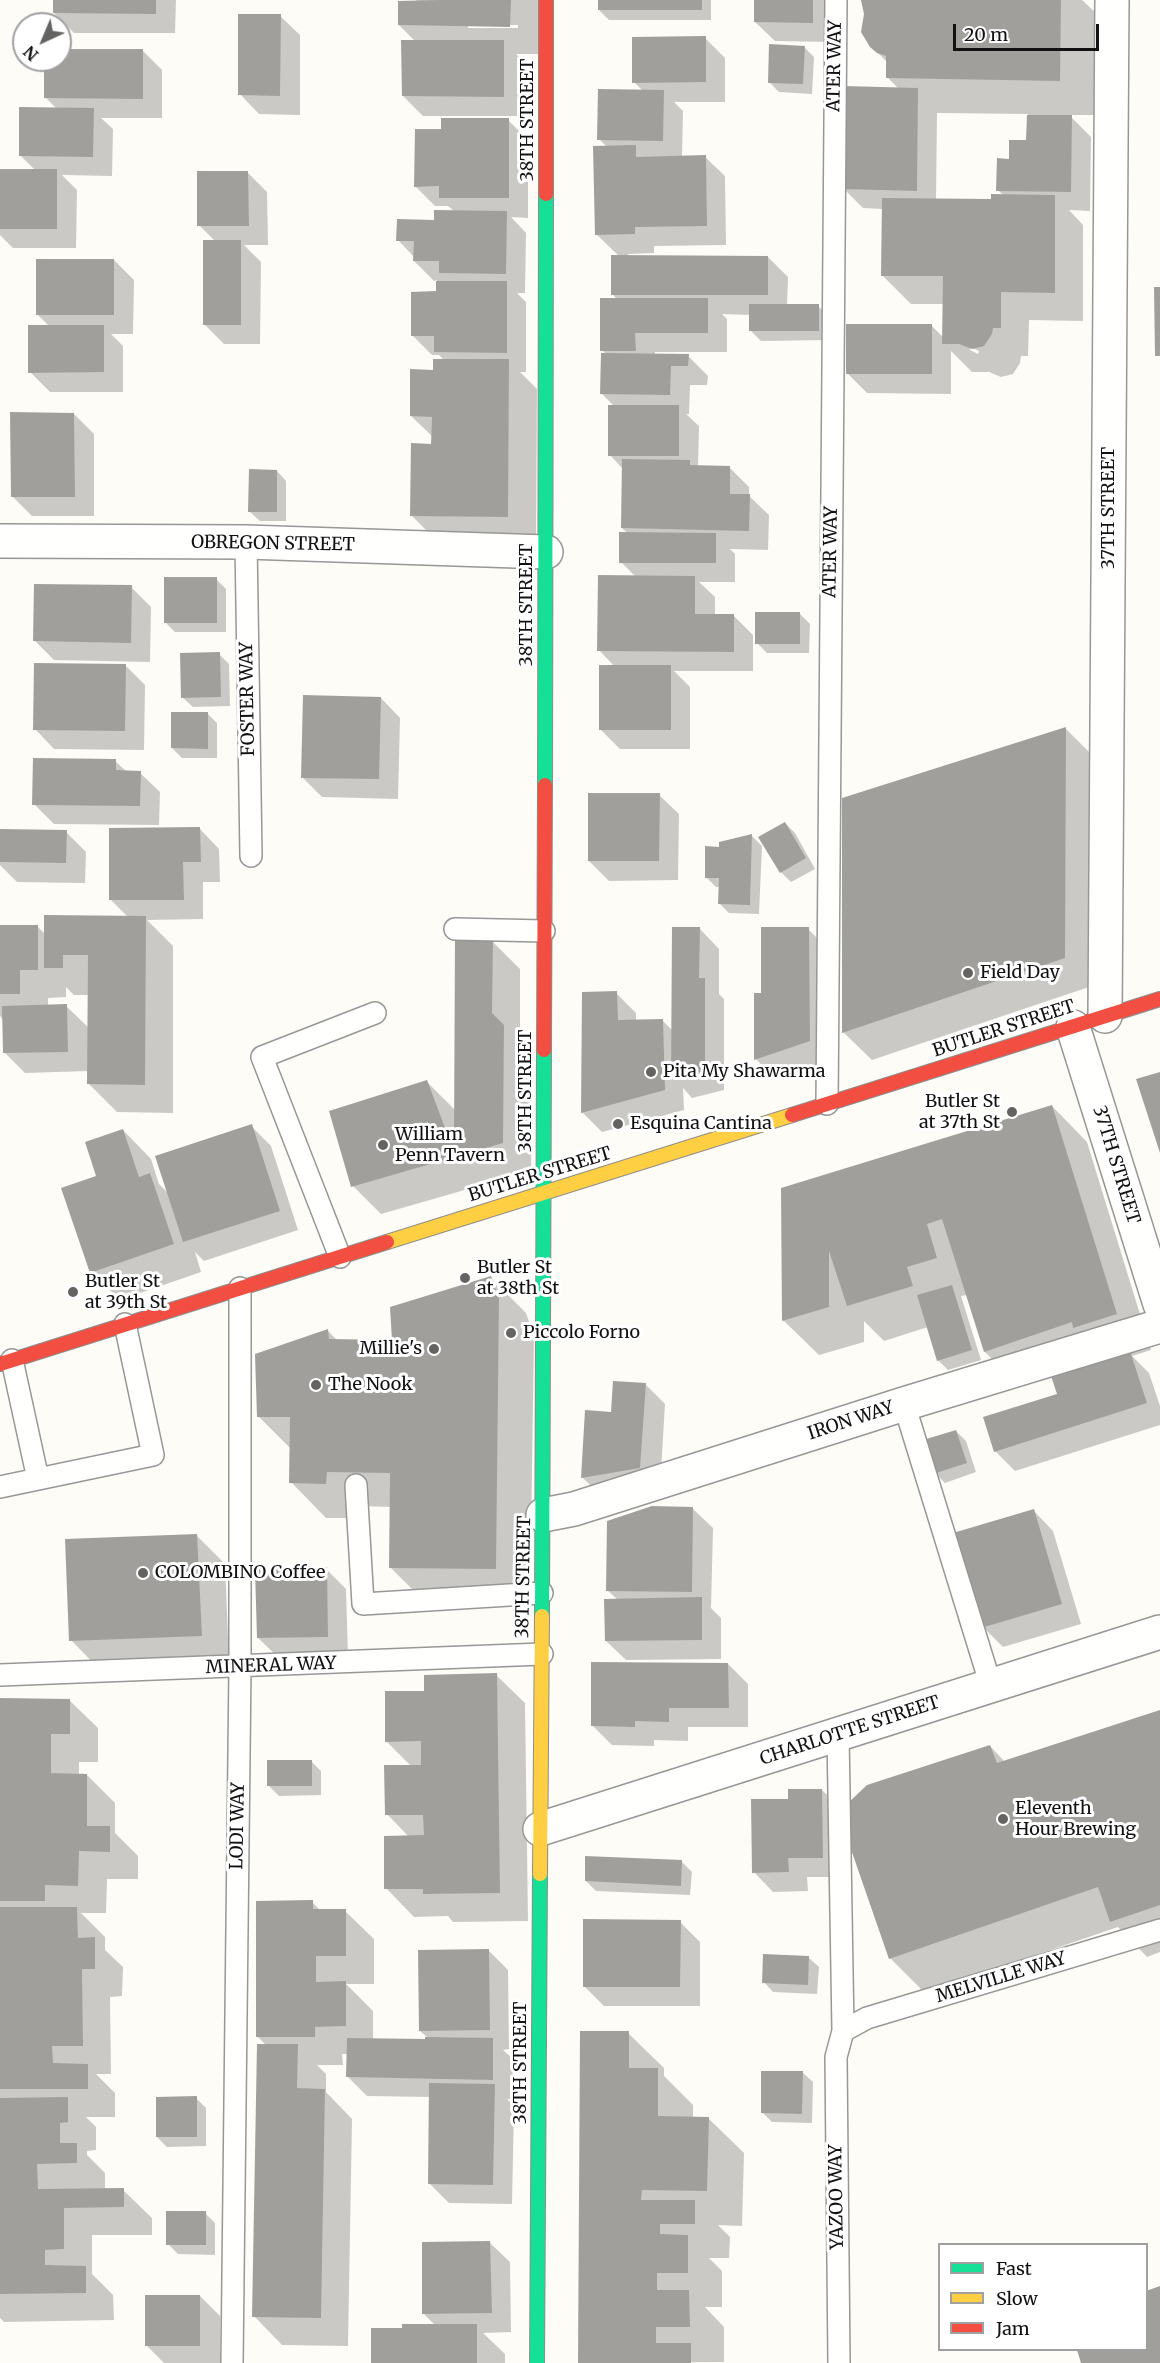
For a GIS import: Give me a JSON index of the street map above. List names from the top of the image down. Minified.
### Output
{"streets":{"street":["38TH STREET","37TH STREET","OBREGON STREET","BUTLER STREET","IRON WAY","CHARLOTTE STREET"],"lane":["ATER WAY","FOSTER WAY","MINERAL WAY","LODI WAY","MELVILLE WAY","YAZOO WAY"]},"crossings":[["ATER WAY","BUTLER STREET"],["38TH STREET","OBREGON STREET"],["38TH STREET","BUTLER STREET"],["38TH STREET","IRON WAY"],["38TH STREET","MINERAL WAY"],["38TH STREET","CHARLOTTE STREET"],["37TH STREET","BUTLER STREET"],["OBREGON STREET","FOSTER WAY"],["BUTLER STREET","LODI WAY"],["MINERAL WAY","LODI WAY"],["CHARLOTTE STREET","YAZOO WAY"],["MELVILLE WAY","YAZOO WAY"]],"places":["Field Day","Pita My Shawarma","Butler St at 37th St","Esquina Cantina","William Penn Tavern","Butler St at 38th St","Butler St at 39th St","Piccolo Forno","Millie's","The Nook","COLOMBINO Coffee","Eleventh Hour Brewing"],"legend":["Fast","Slow","Jam"],"scale_bar":"20 m","north":"bottom left"}
